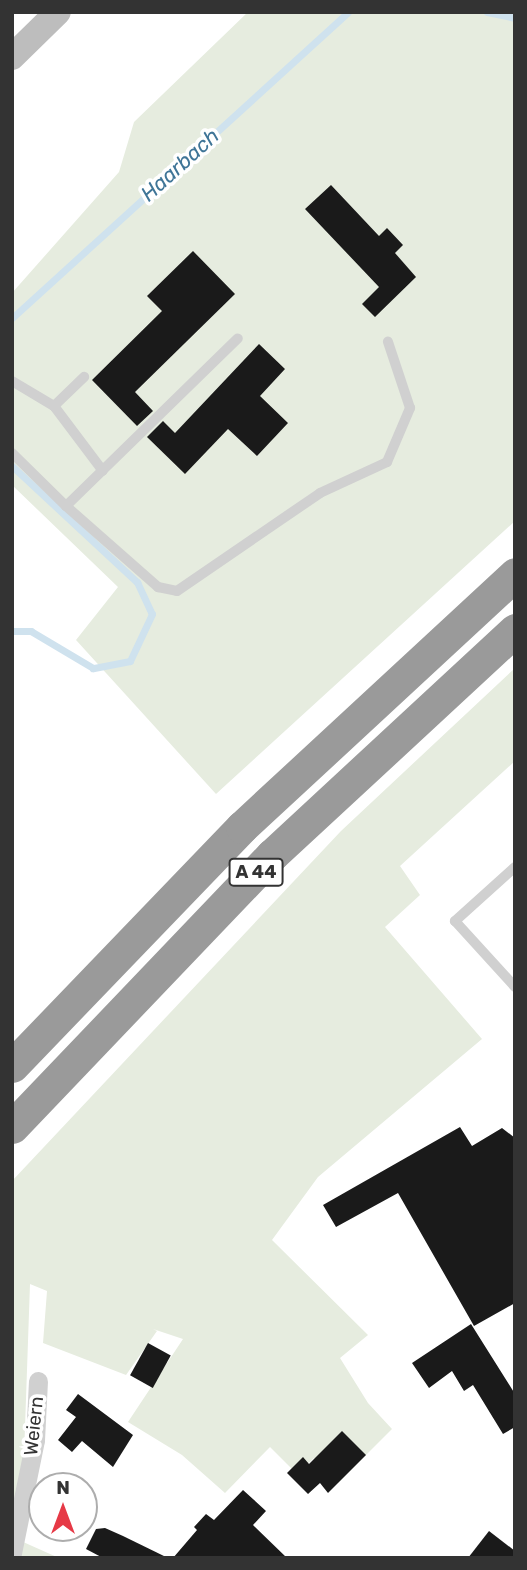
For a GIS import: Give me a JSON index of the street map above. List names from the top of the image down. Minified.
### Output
{"streets":{"highway":["A 44"],"street":["Weiern"]},"water":["Haarbach"],"north":"top"}
